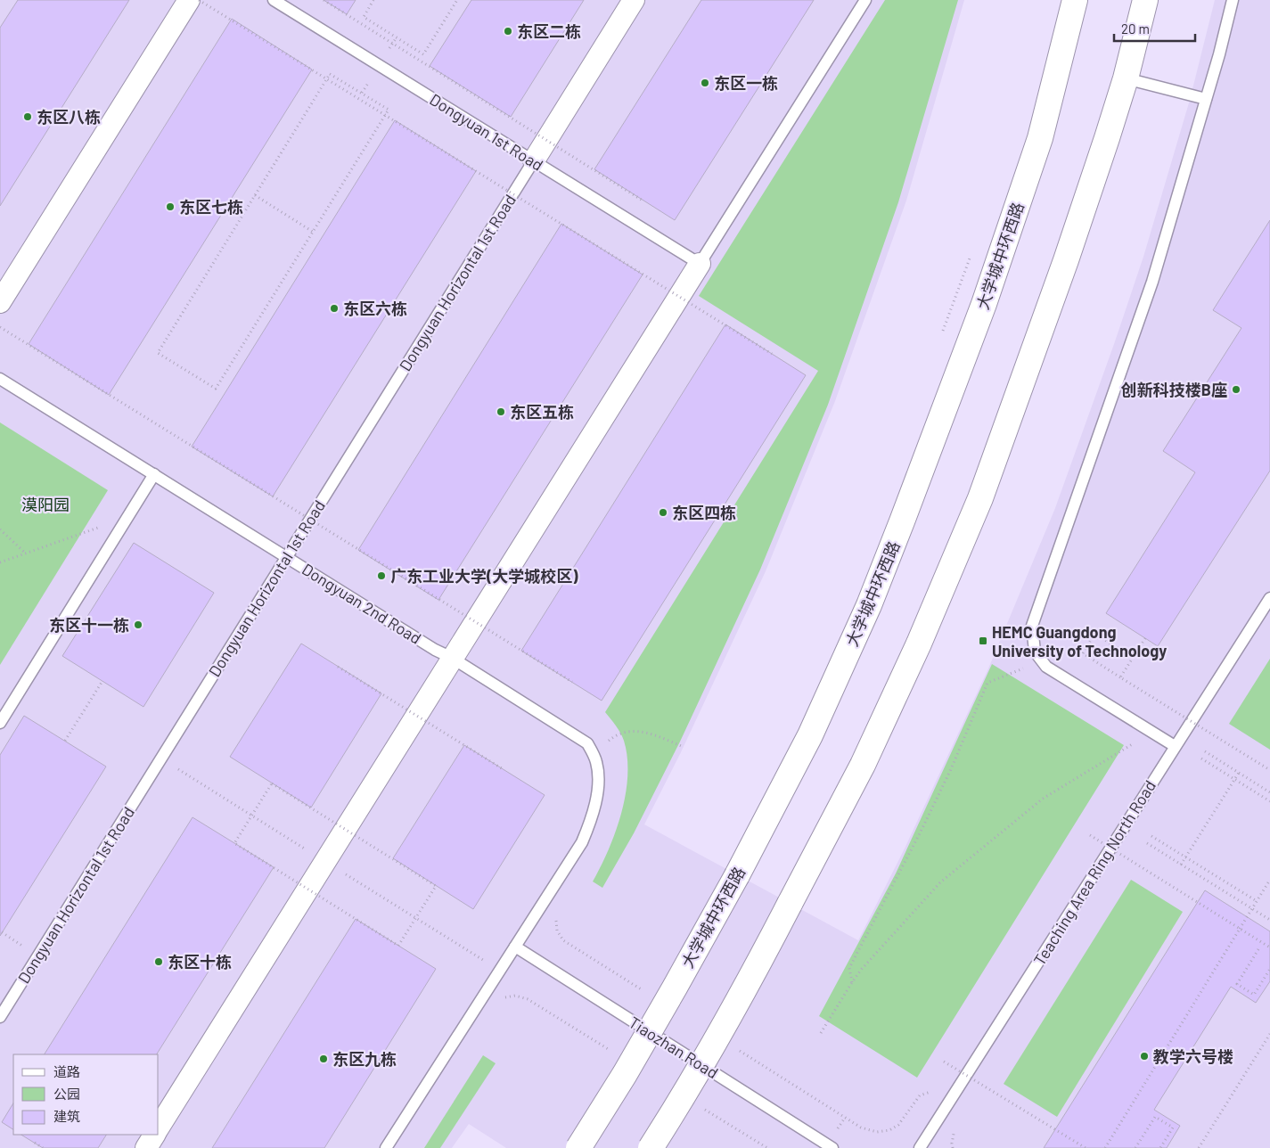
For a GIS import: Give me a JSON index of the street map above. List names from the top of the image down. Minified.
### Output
{"streets":{"main road":["大学城中环西路"],"lane":["Dongyuan 1st Road","Dongyuan Horizontal 1st Road","Dongyuan 2nd Road","Teaching Area Ring North Road","Tiaozhan Road"]},"crossings":[["Dongyuan 1st Road","Dongyuan Horizontal 1st Road"],["Dongyuan Horizontal 1st Road","Dongyuan 2nd Road"],["Dongyuan 2nd Road","Tiaozhan Road"]],"parks":["漠阳园"],"places":{"other":["东区二栋","东区一栋","东区八栋","东区七栋","东区六栋","创新科技楼B座","东区五栋","东区四栋","广东工业大学(大学城校区)","东区十一栋","东区十栋","教学六号楼","东区九栋"],"transit":["HEMC Guangdong University of Technology"]},"legend":["道路","公园","建筑"],"scale_bar":"20 m"}
